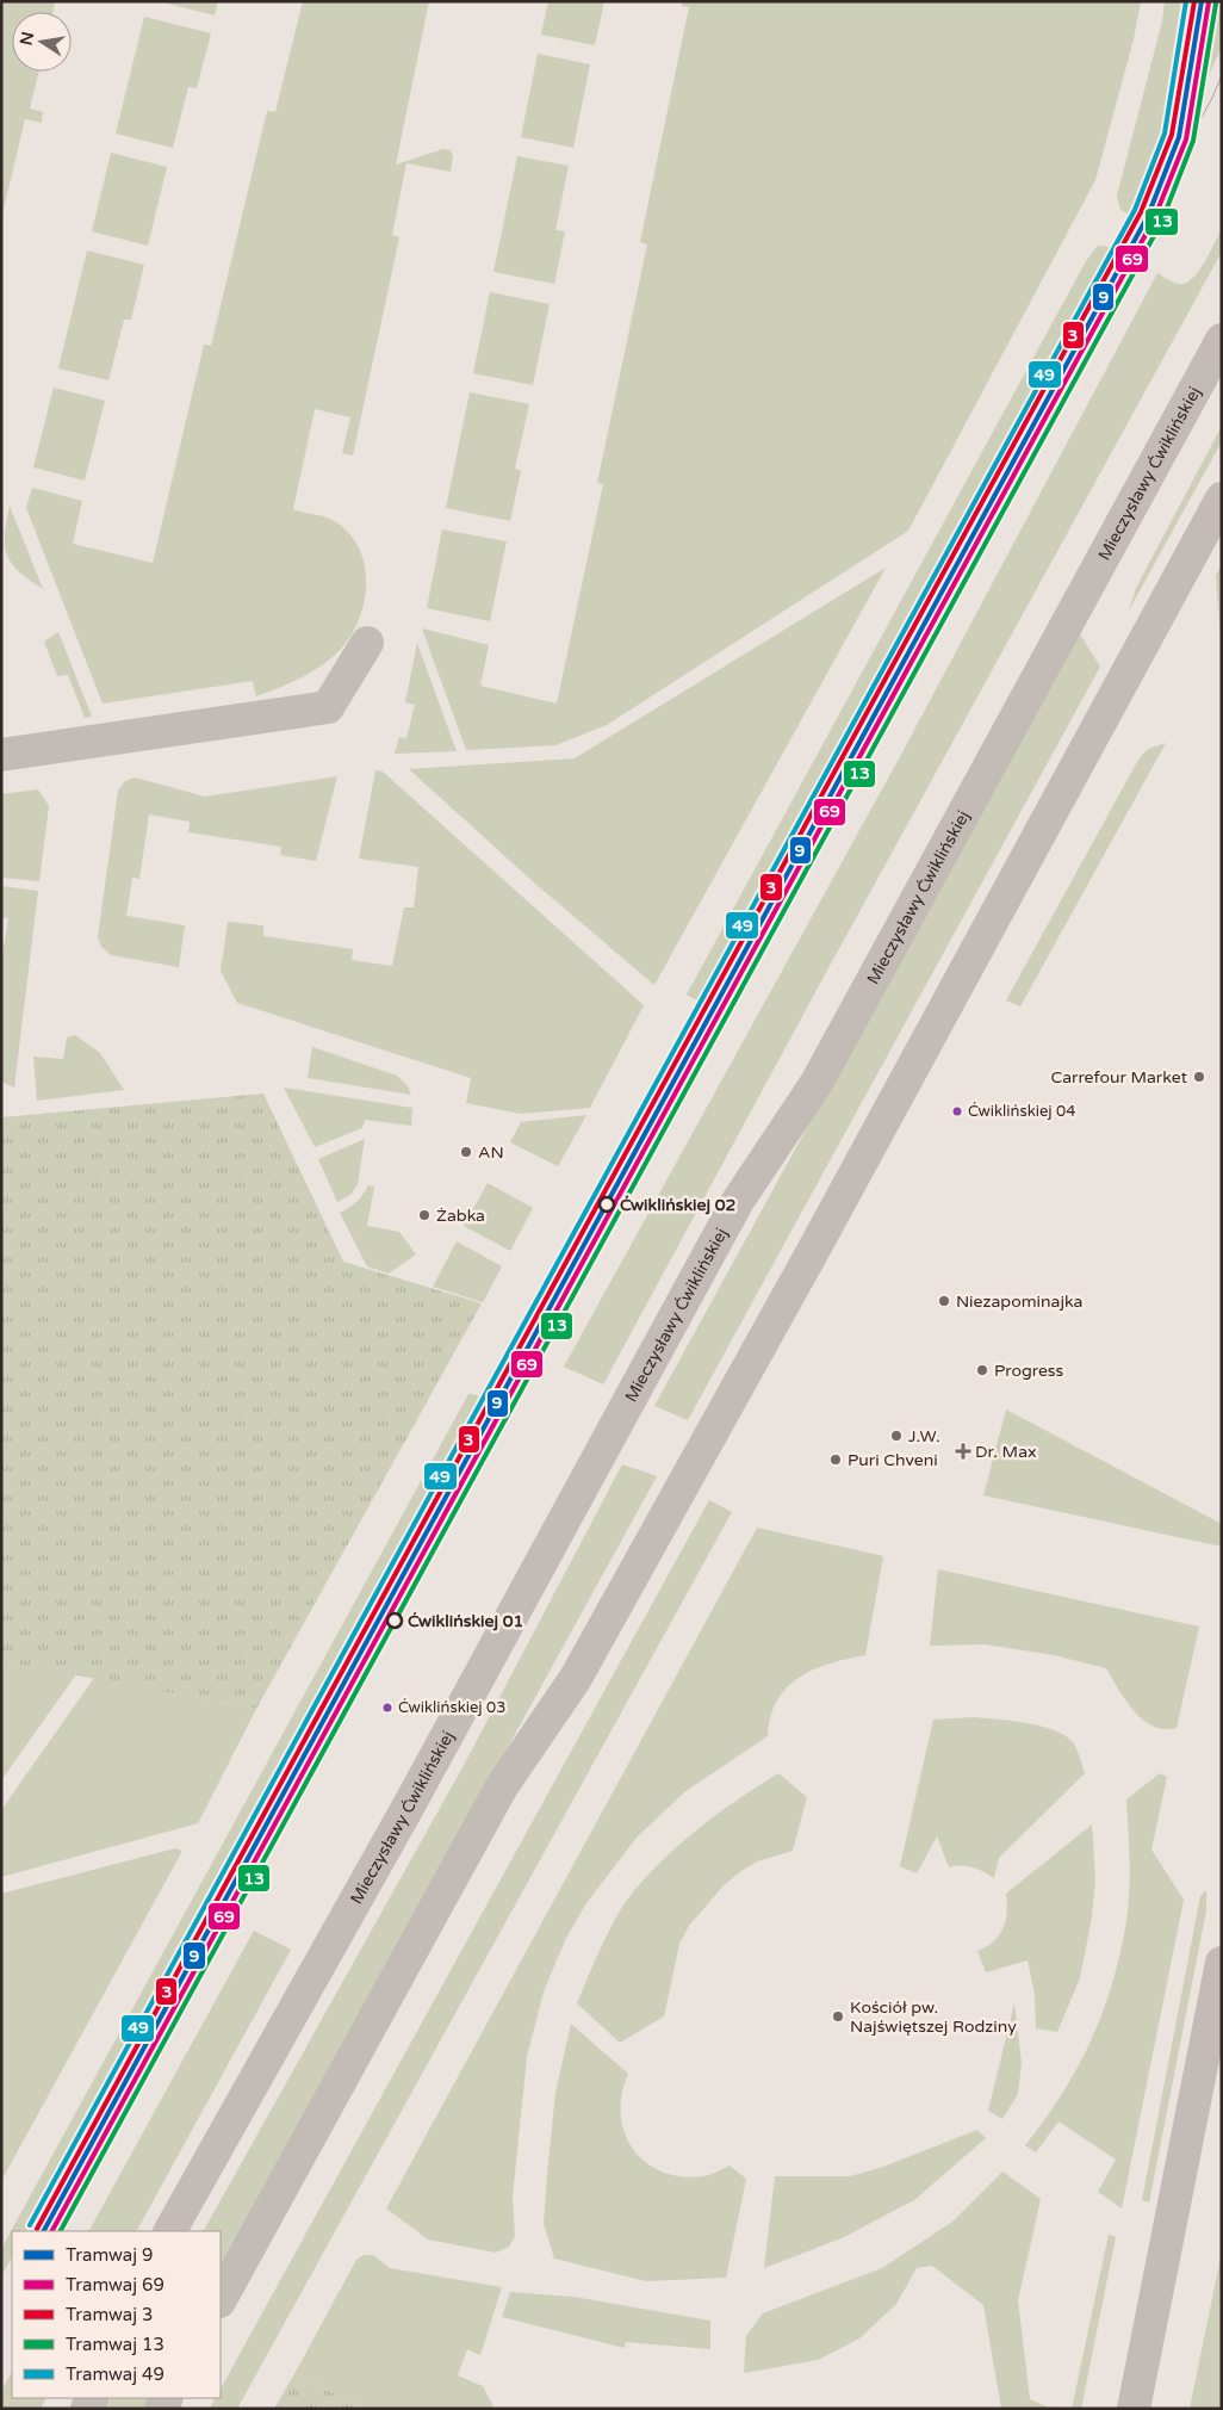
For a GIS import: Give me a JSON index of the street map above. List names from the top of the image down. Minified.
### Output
{"streets":{"street":["Mieczysławy Ćwiklińskiej"]},"places":{"other":["Carrefour Market","Ćwiklińskiej 04","AN","Ćwiklińskiej 02","Żabka","Niezapominajka","Progress","J.W.","Puri Chveni","Ćwiklińskiej 01","Ćwiklińskiej 03","Kościół pw. Najświętszej Rodziny"],"health":["Dr. Max"]},"lines":["tram line 9","tram line 3","tram line 49","tram line 69","tram line 13"],"legend":["Tramwaj 9","Tramwaj 69","Tramwaj 3","Tramwaj 13","Tramwaj 49"],"north":"left"}
